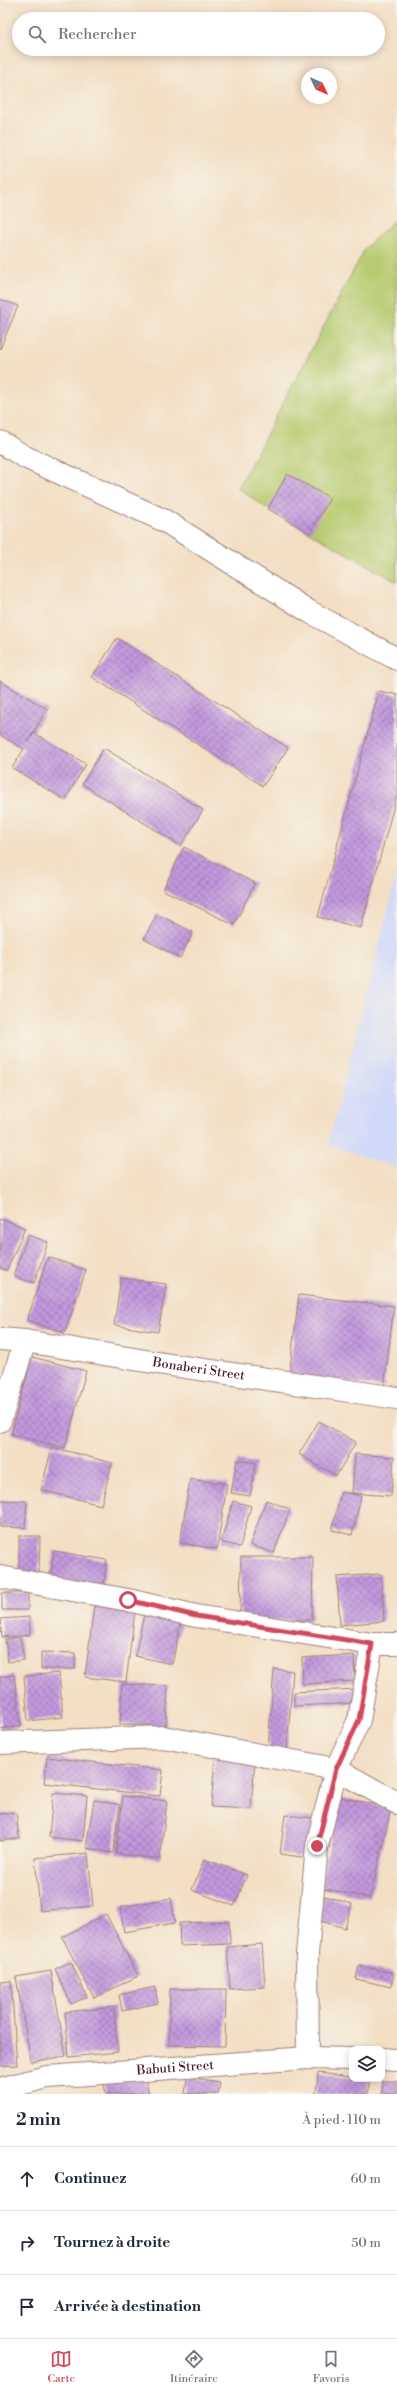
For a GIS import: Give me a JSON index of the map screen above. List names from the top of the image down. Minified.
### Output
{"streets":{"street":["Bonaberi Street","Babuti Street"]},"north":"bottom right","page":{"search":"Rechercher","heading":["2 min","À pied · 110 m"],"list":[["Continuez","60 m"],["Tournez à droite","50 m"],"Arrivée à destination"],"nav":["Carte","Itinéraire","Favoris"]}}
